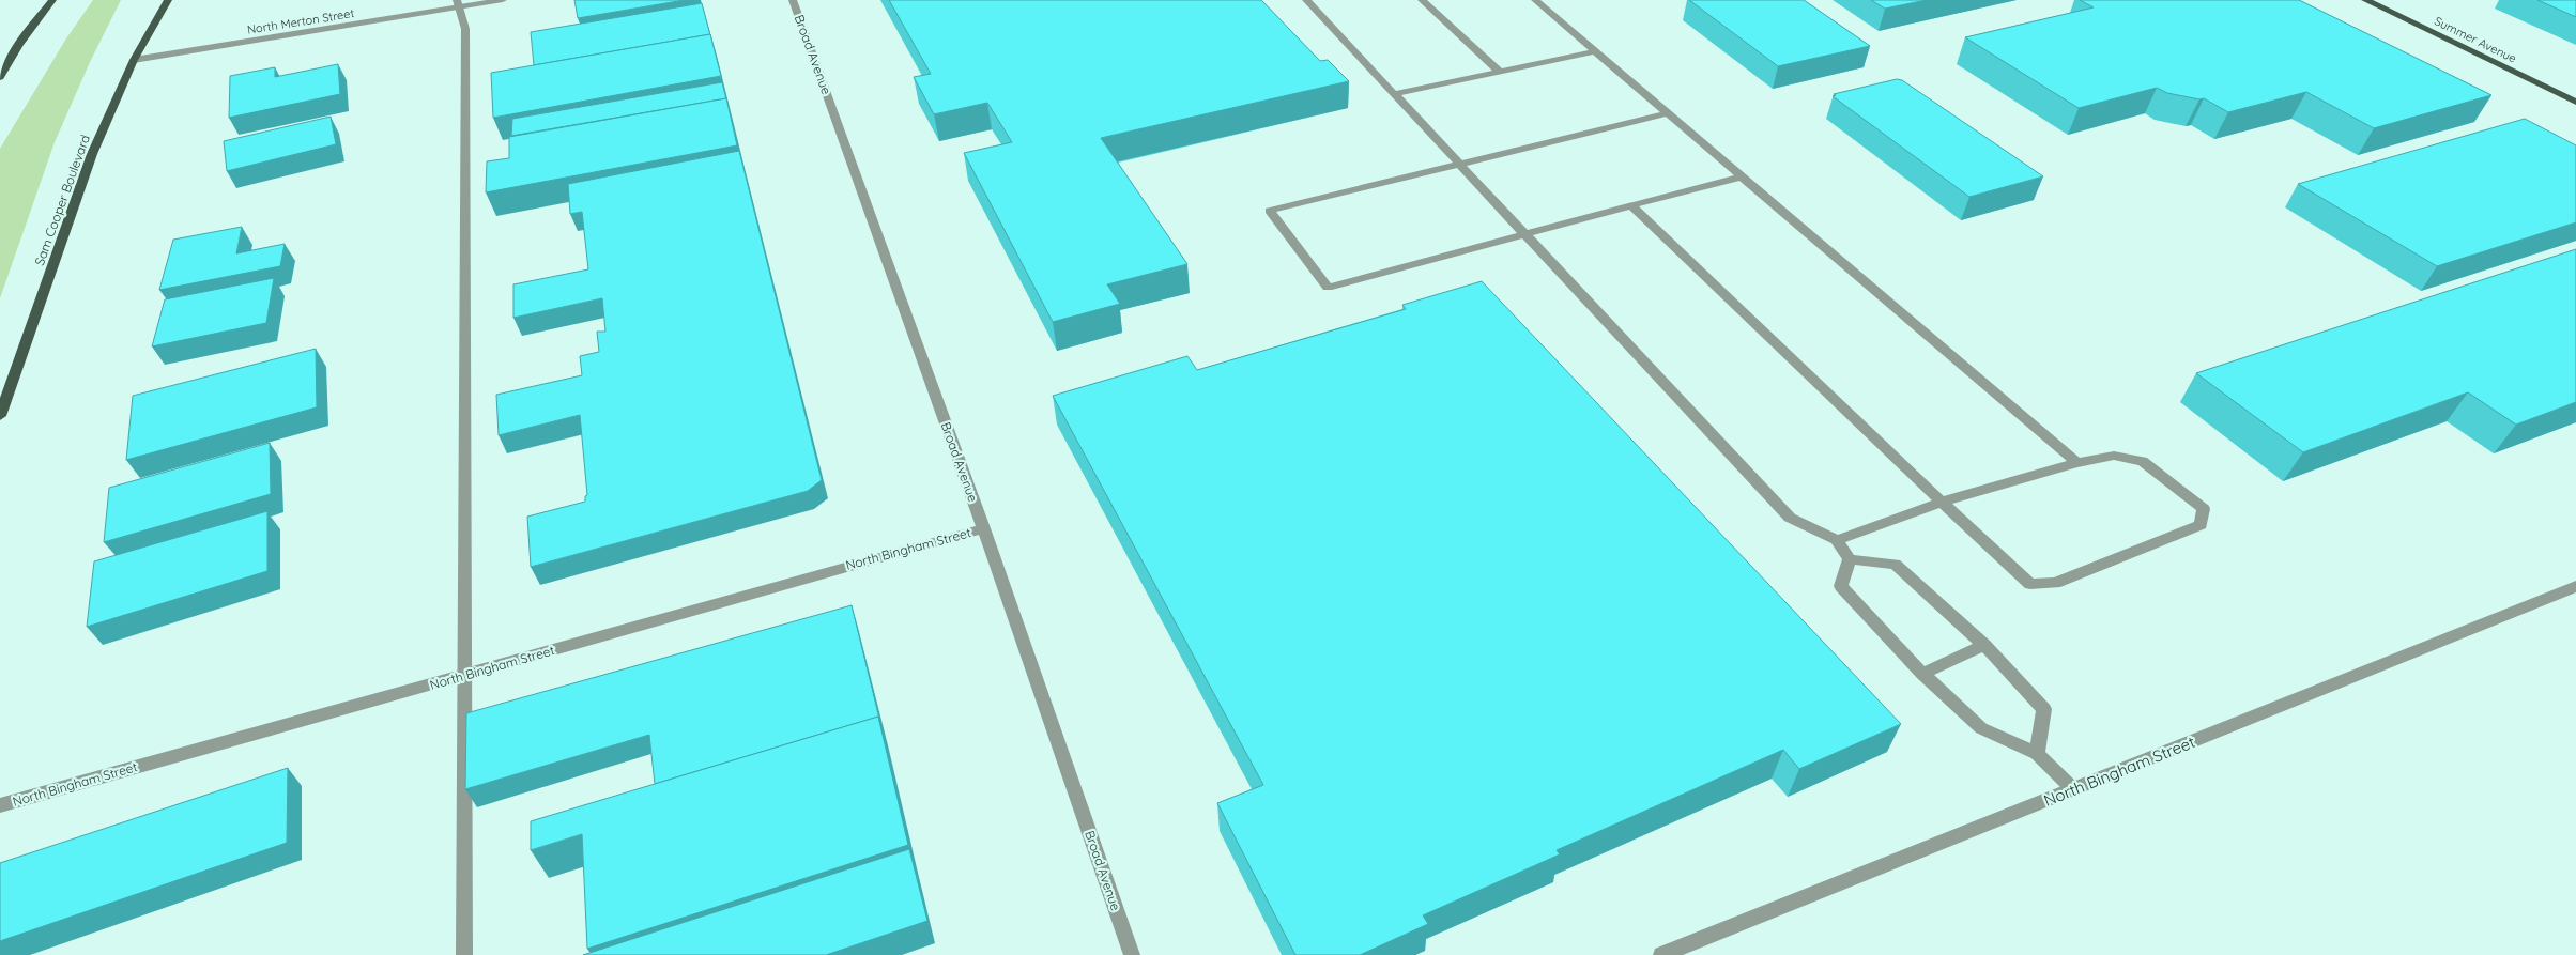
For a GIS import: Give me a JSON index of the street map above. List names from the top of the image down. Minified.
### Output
{"streets":{"main road":["Summer Avenue","Sam Cooper Boulevard"],"street":["North Merton Street","Broad Avenue","North Bingham Street"]},"crossings":[["North Merton Street","Sam Cooper Boulevard"],["Broad Avenue","North Bingham Street"]]}
